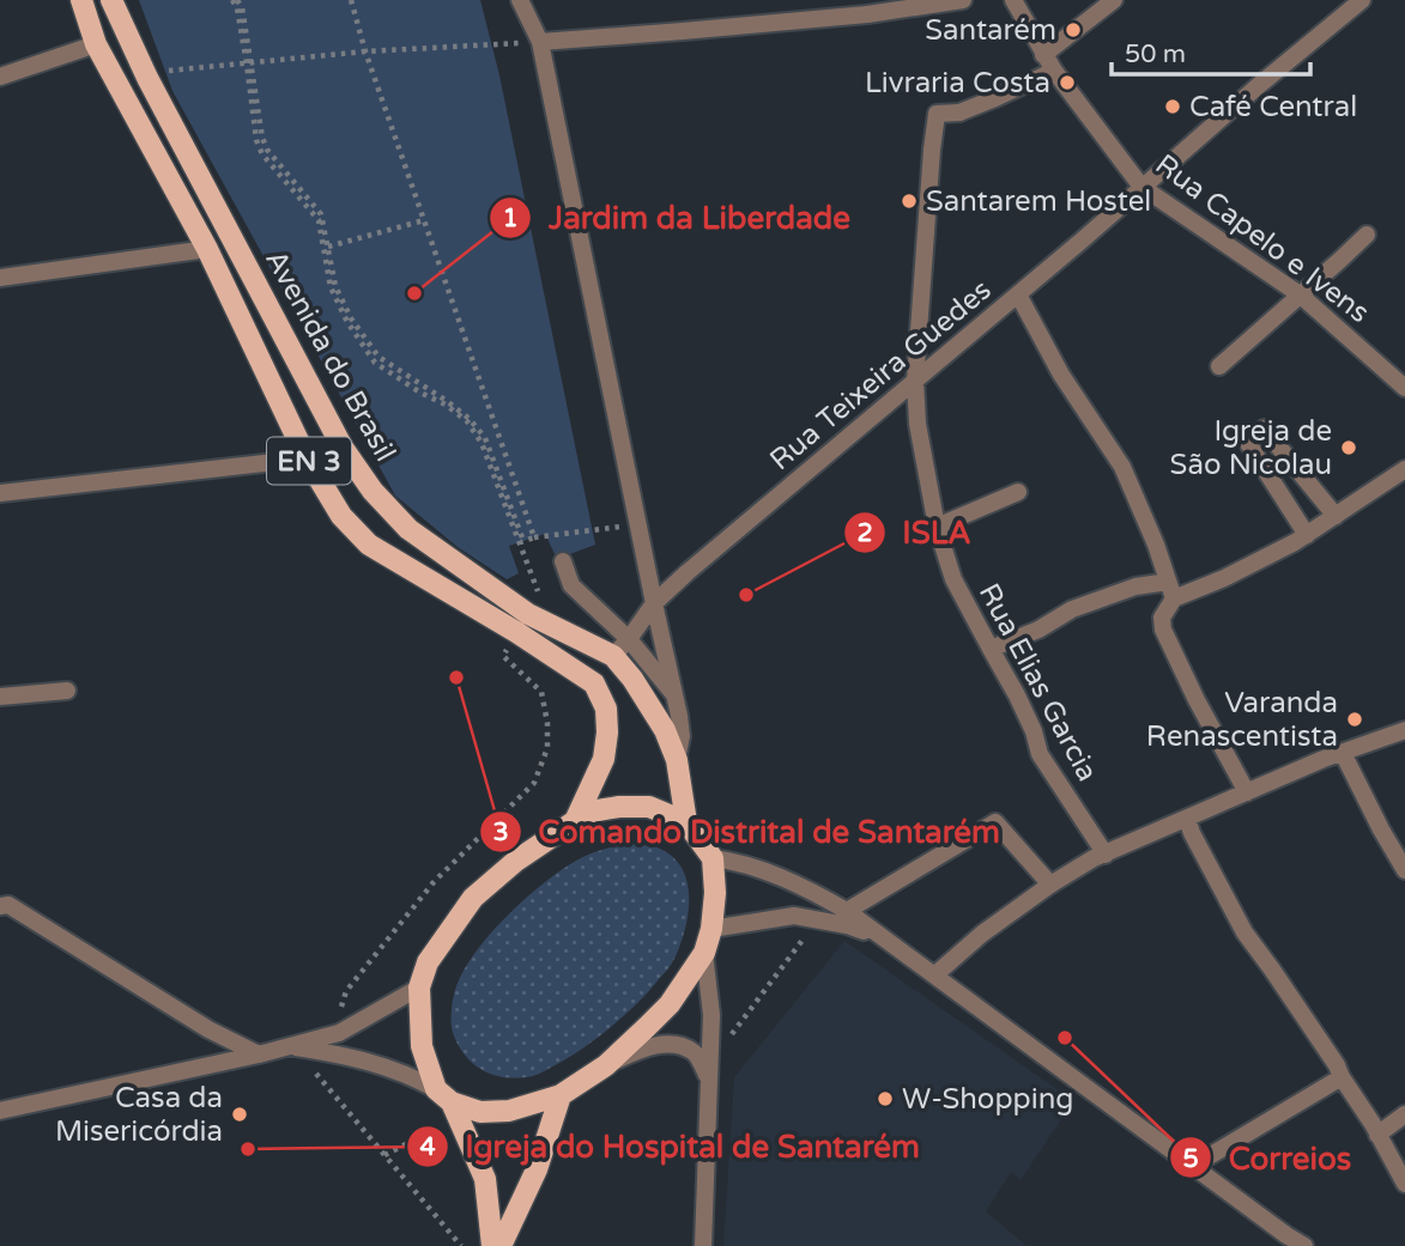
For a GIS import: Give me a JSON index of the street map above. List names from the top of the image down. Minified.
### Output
{"streets":{"main road":["Avenida do Brasil","EN 3"],"street":["Rua Capelo e Ivens","Rua Teixeira Guedes","Rua Elias Garcia"]},"crossings":[["Rua Capelo e Ivens","Rua Teixeira Guedes"],["Rua Capelo e Ivens","Rua Elias Garcia"],["Avenida do Brasil","Rua Teixeira Guedes"],["Avenida do Brasil","EN 3"],["Rua Teixeira Guedes","Rua Elias Garcia"]],"places":["Santarém","Livraria Costa","Café Central","Santarem Hostel","Jardim da Liberdade","Igreja de São Nicolau","ISLA","Comando Distrital de Santarém","Varanda Renascentista","Correios","W-Shopping","Casa da Misericórdia","Igreja do Hospital de Santarém"],"scale_bar":"50 m"}
